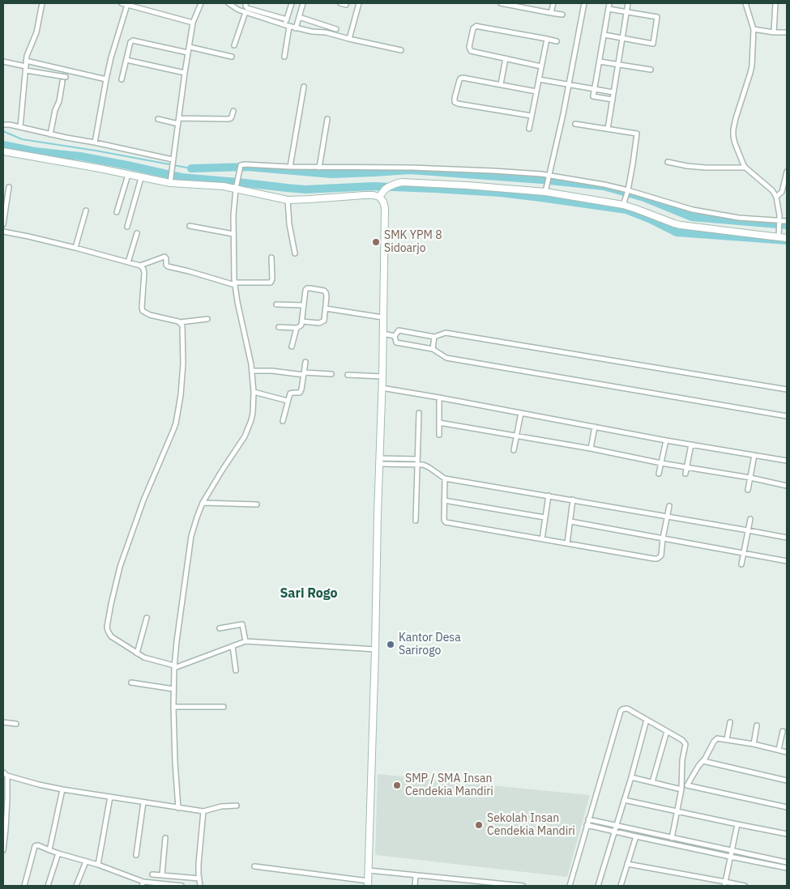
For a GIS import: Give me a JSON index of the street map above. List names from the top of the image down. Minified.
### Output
{"districts":["Sari Rogo"],"places":["SMK YPM 8 Sidoarjo","Kantor Desa Sarirogo","SMP / SMA Insan Cendekia Mandiri","Sekolah Insan Cendekia Mandiri"]}
